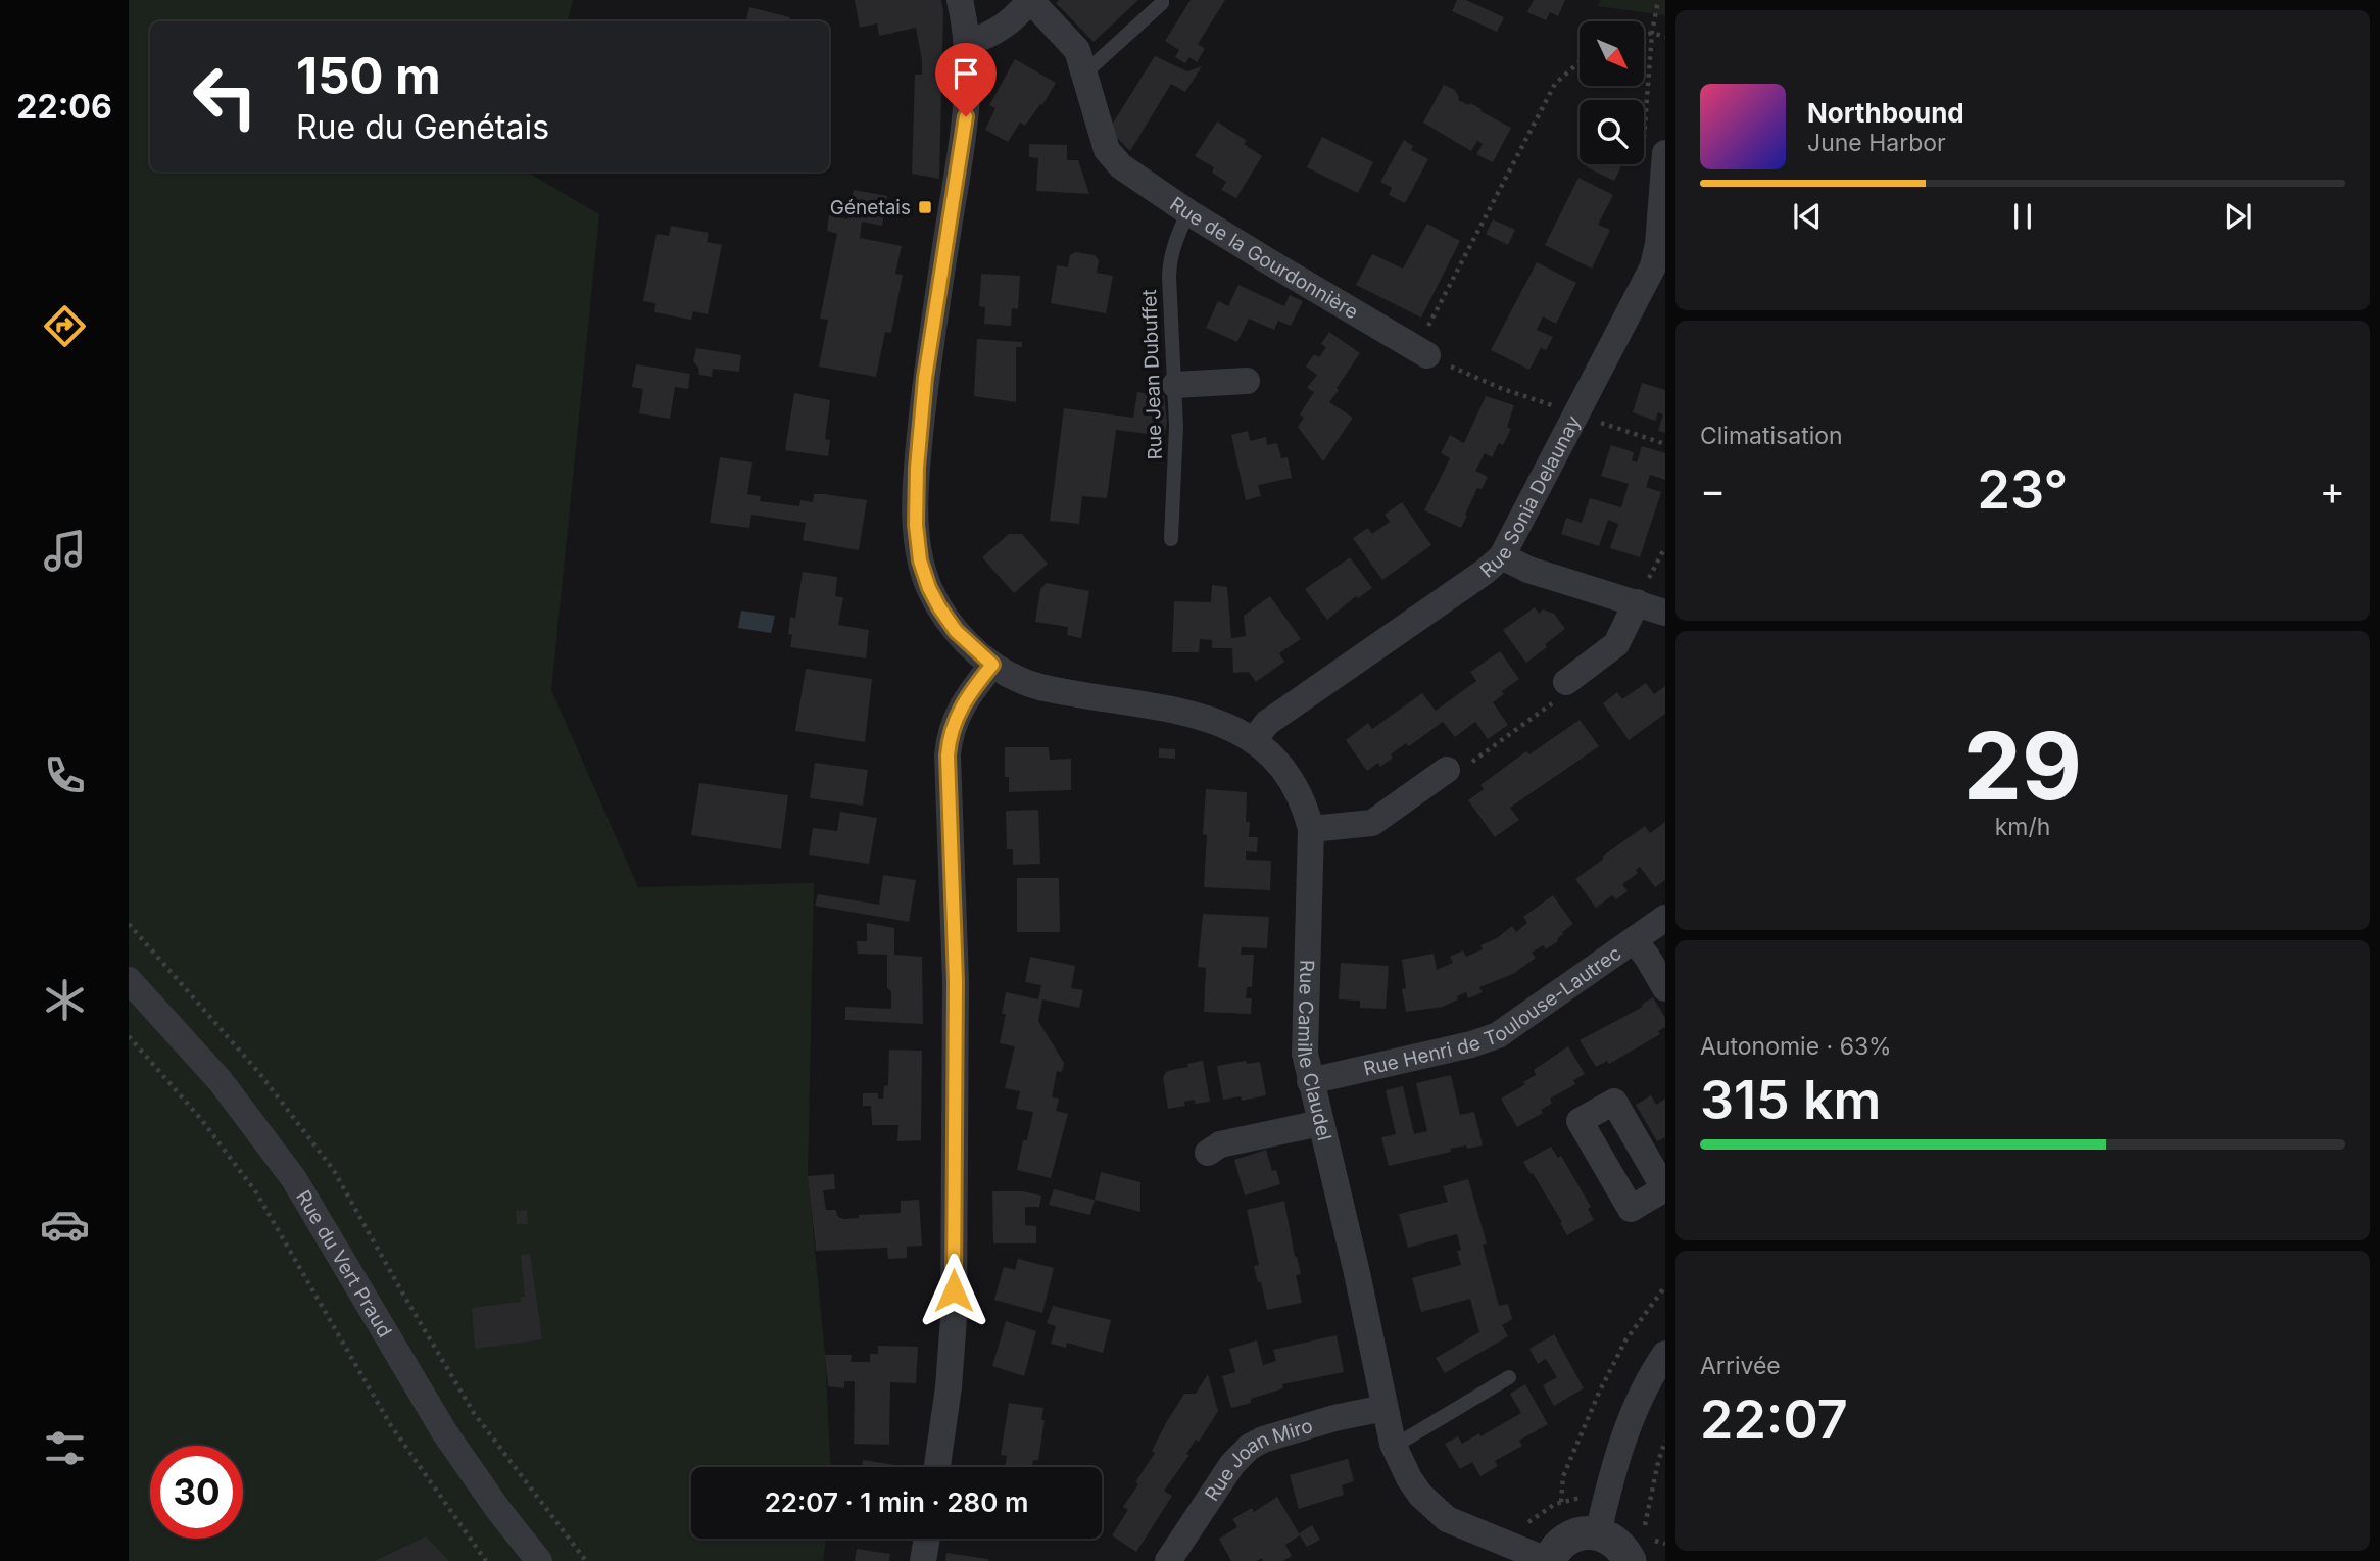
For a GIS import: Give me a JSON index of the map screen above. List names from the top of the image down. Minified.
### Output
{"streets":{"street":["Rue de la Gourdonnière","Rue Sonia Delaunay","Rue Henri de Toulouse-Lautrec","Rue Camille Claudel","Rue du Vert Praud","Rue Joan Miro"],"lane":["Rue Jean Dubuffet"]},"crossings":[["Rue de la Gourdonnière","Rue Jean Dubuffet"],["Rue Sonia Delaunay","Rue Camille Claudel"],["Rue Henri de Toulouse-Lautrec","Rue Camille Claudel"],["Rue Camille Claudel","Rue Joan Miro"]],"places":{"transit":["Génetais"]},"north":"bottom right","page":{"tabs":"22:06","turn":["150 m","Rue du Genétais"],"song":["Northbound","June Harbor"],"tile":["Climatisation",["29","km/h"],["Autonomie · 63%","315 km"],["Arrivée","22:07"]],"heat":["−","23°","+"],"limit":"30","trip":"22:07 · 1 min · 280 m"}}
